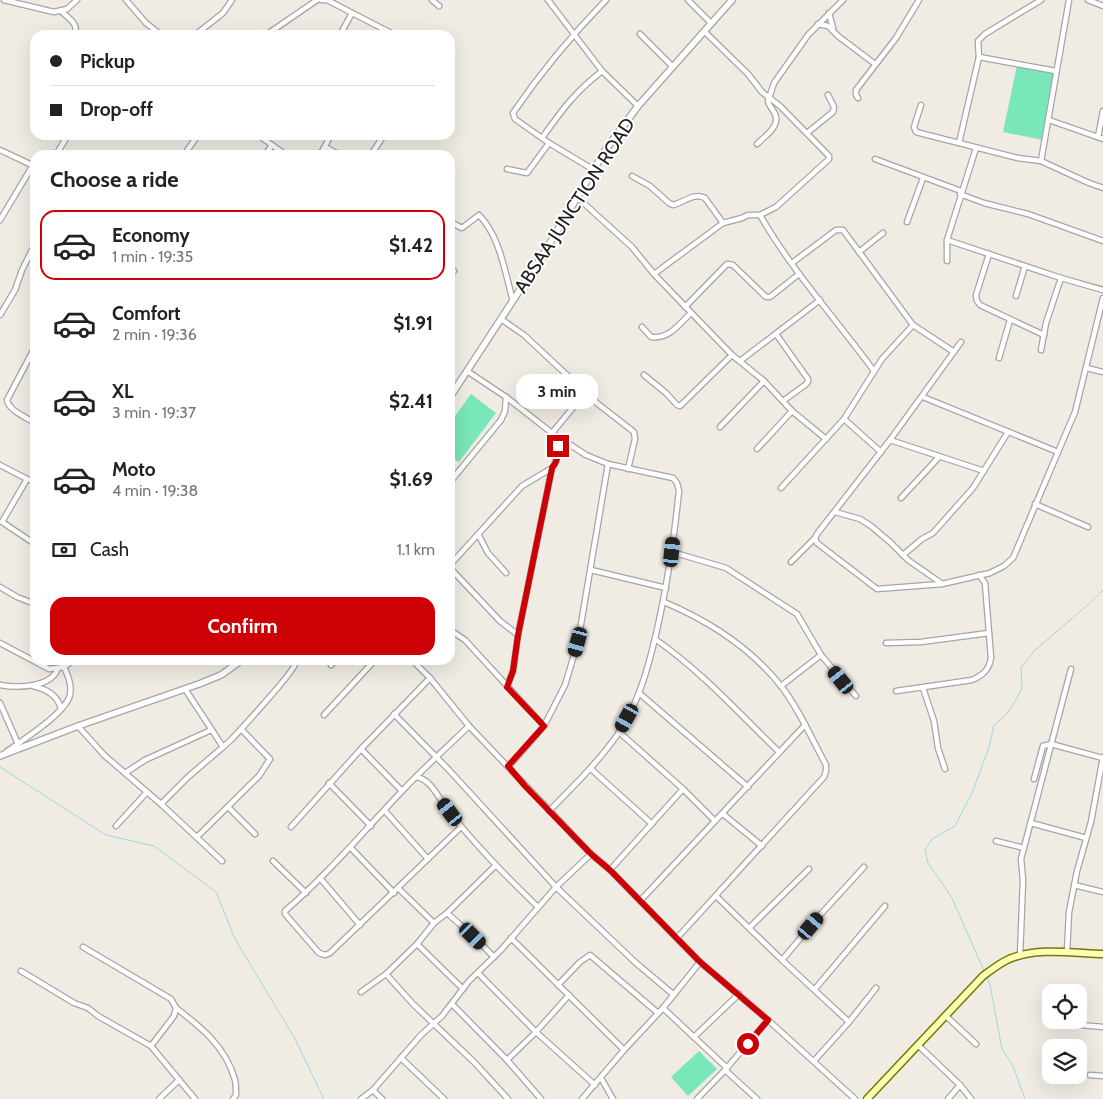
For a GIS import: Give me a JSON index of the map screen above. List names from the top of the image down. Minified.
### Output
{"streets":{"street":["ABSAA JUNCTION ROAD"]},"page":{"banner":["Pickup","Drop-off"],"heading":"Choose a ride","list":[{"name":"Economy","note":"1 min · 19:35","value":"$1.42"},{"name":"Comfort","note":"2 min · 19:36","value":"$1.91"},{"name":"XL","note":"3 min · 19:37","value":"$2.41"},{"name":"Moto","note":"4 min · 19:38","value":"$1.69"}],"bubble":"3 min","pay":["Cash","1.1 km"],"buttons":"Confirm"}}
